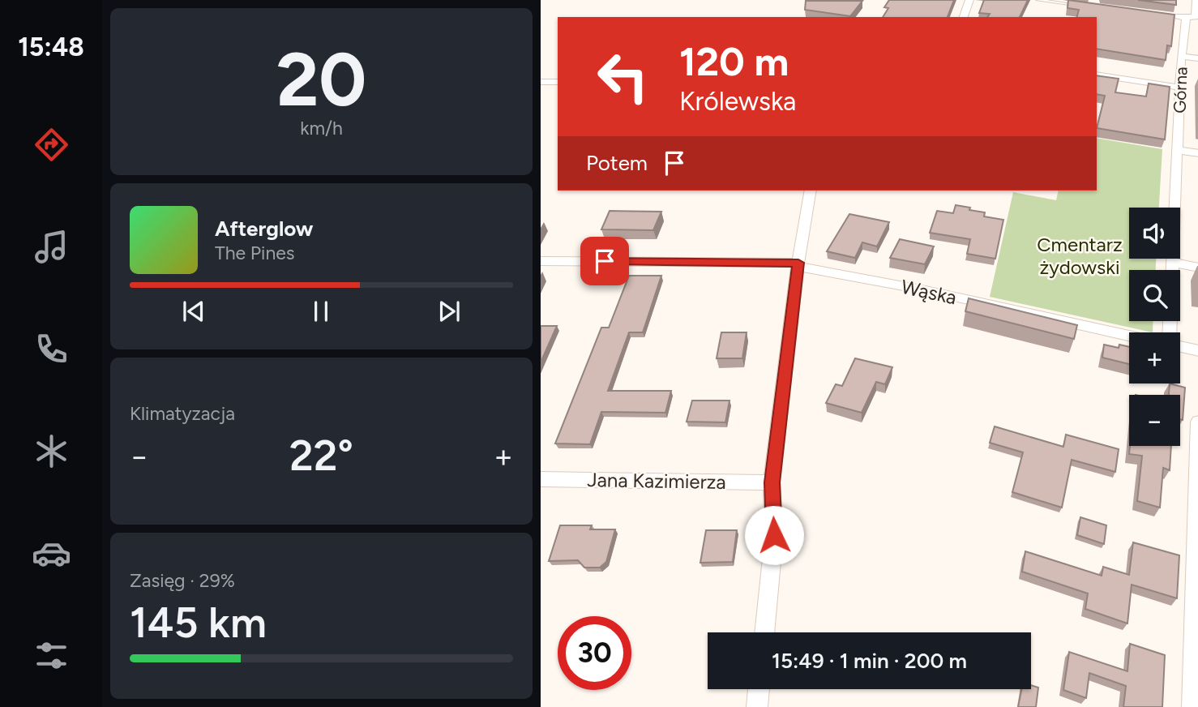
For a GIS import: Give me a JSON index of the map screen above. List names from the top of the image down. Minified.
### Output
{"streets":{"street":["Górna","Wąska","Jana Kazimierza"]},"parks":["Cmentarz żydowski"],"page":{"tabs":"15:48","tile":[["20","km/h"],"Klimatyzacja",["Zasięg · 29%","145 km"]],"turn":["120 m","Królewska"],"then":"Potem","song":["Afterglow","The Pines"],"map_buttons":["+","−"],"heat":["−","22°","+"],"limit":"30","trip":"15:49 · 1 min · 200 m"}}
